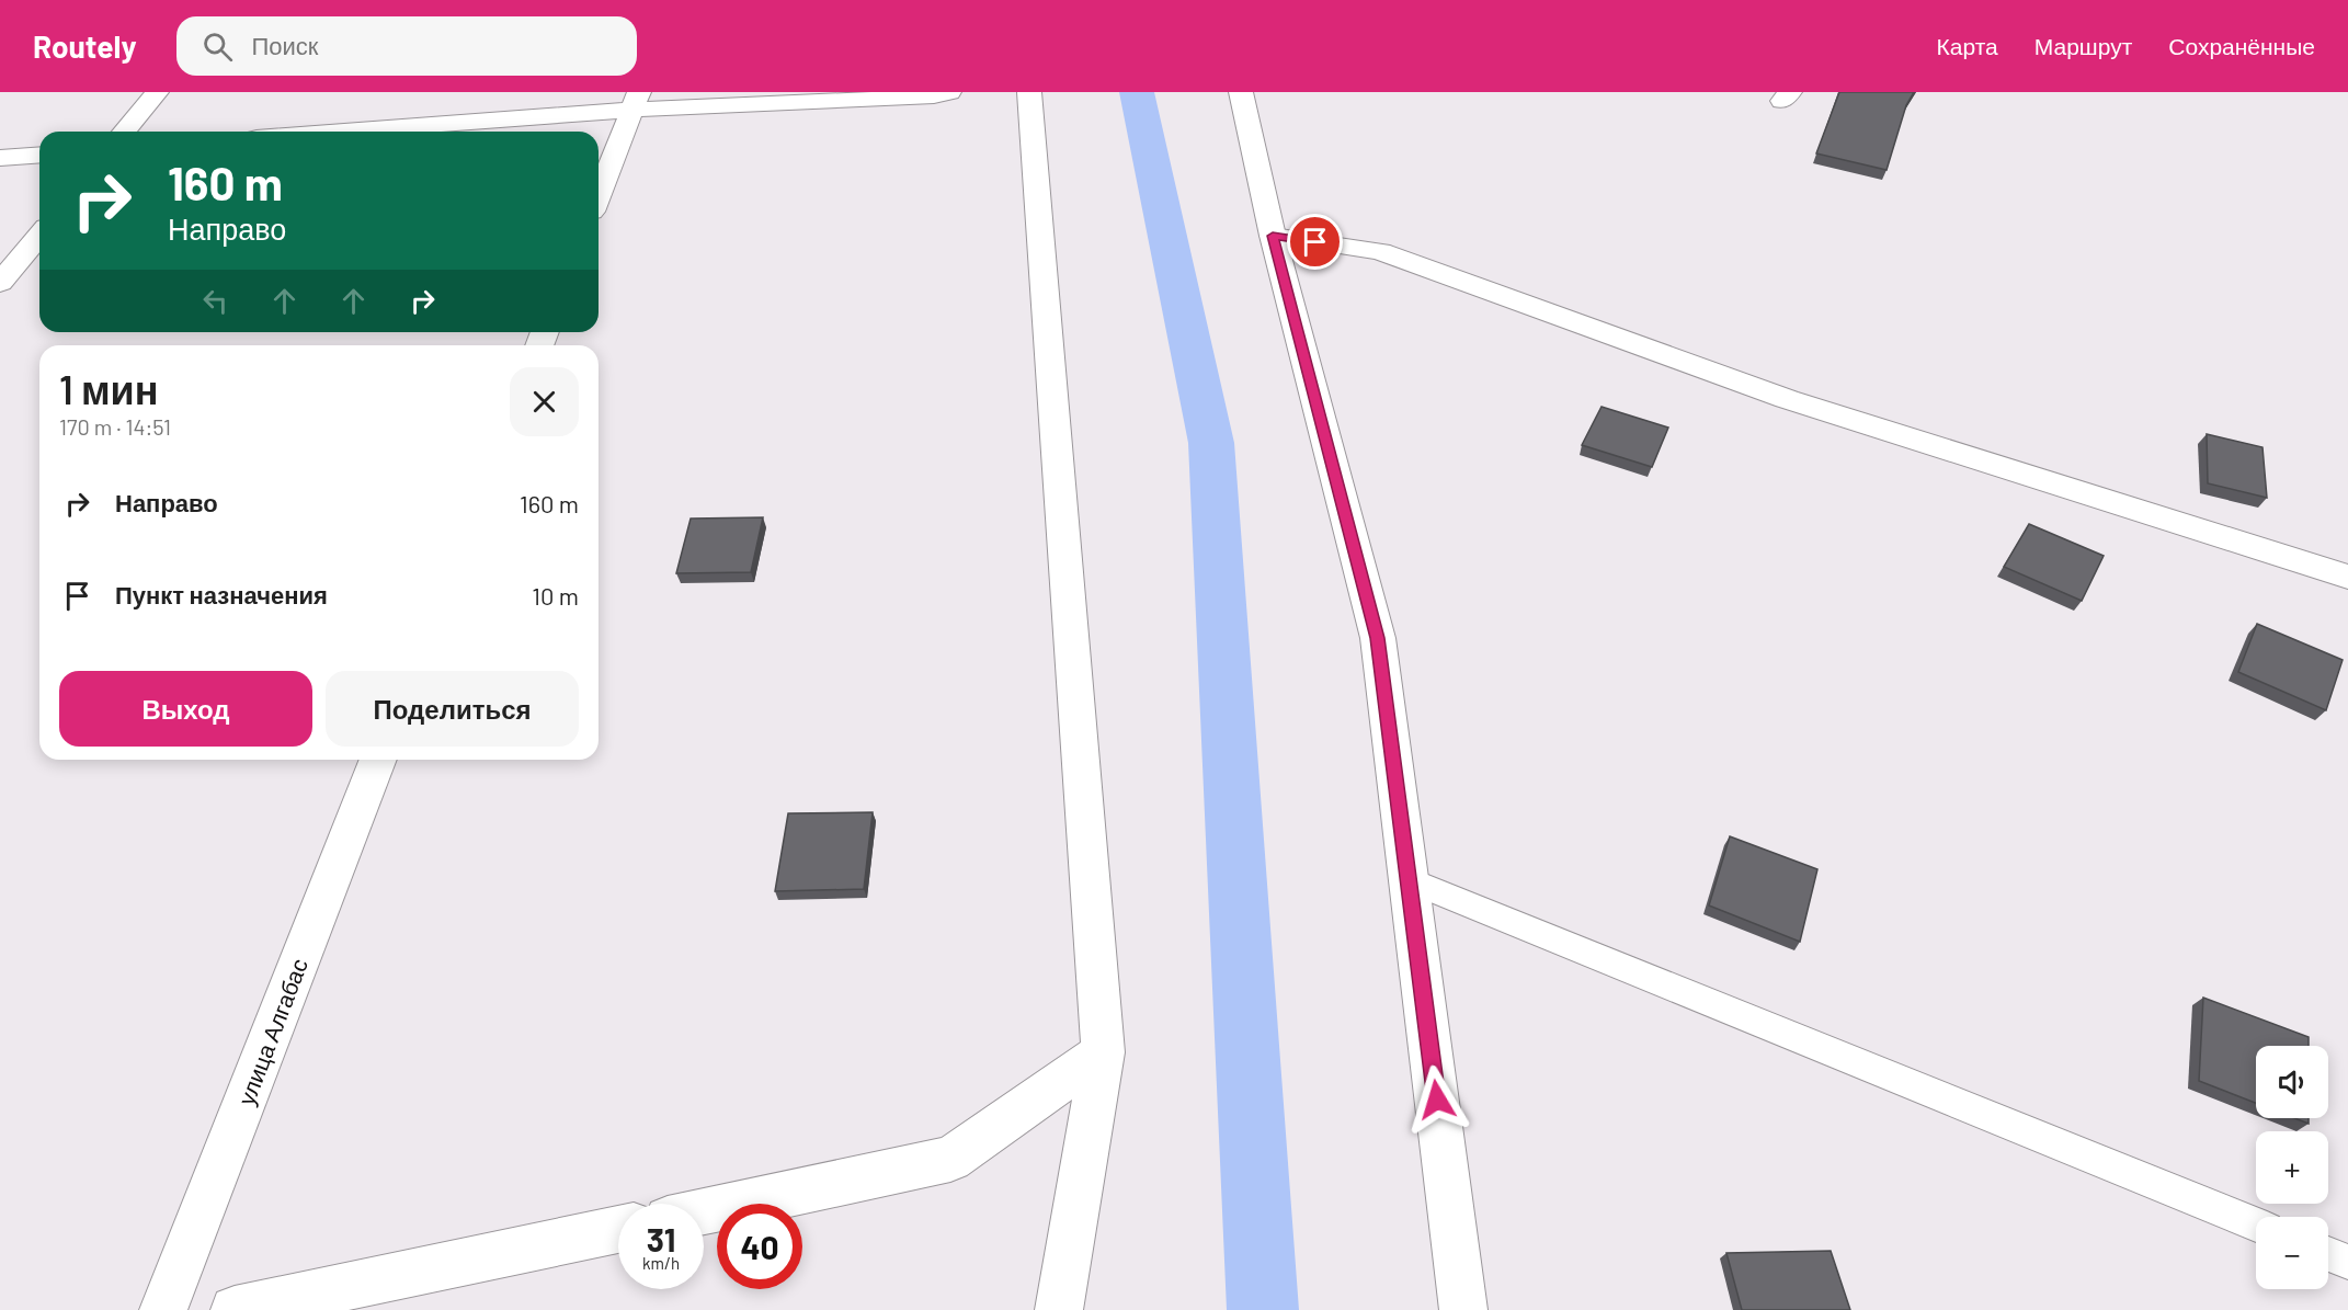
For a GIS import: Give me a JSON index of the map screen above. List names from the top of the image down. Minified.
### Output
{"streets":{"street":["улица Алгабас"]},"page":{"header":"Routely","search":"Поиск","nav":["Карта","Маршрут","Сохранённые"],"turn":["160 m","Направо"],"heading":["1 мин","170 m · 14:51"],"list":[{"name":"Направо","value":"160 m"},{"name":"Пункт назначения","value":"10 m"}],"buttons":["Выход","Поделиться"],"map_buttons":["+","−"],"speed":"31 km/h","limit":"40"}}
